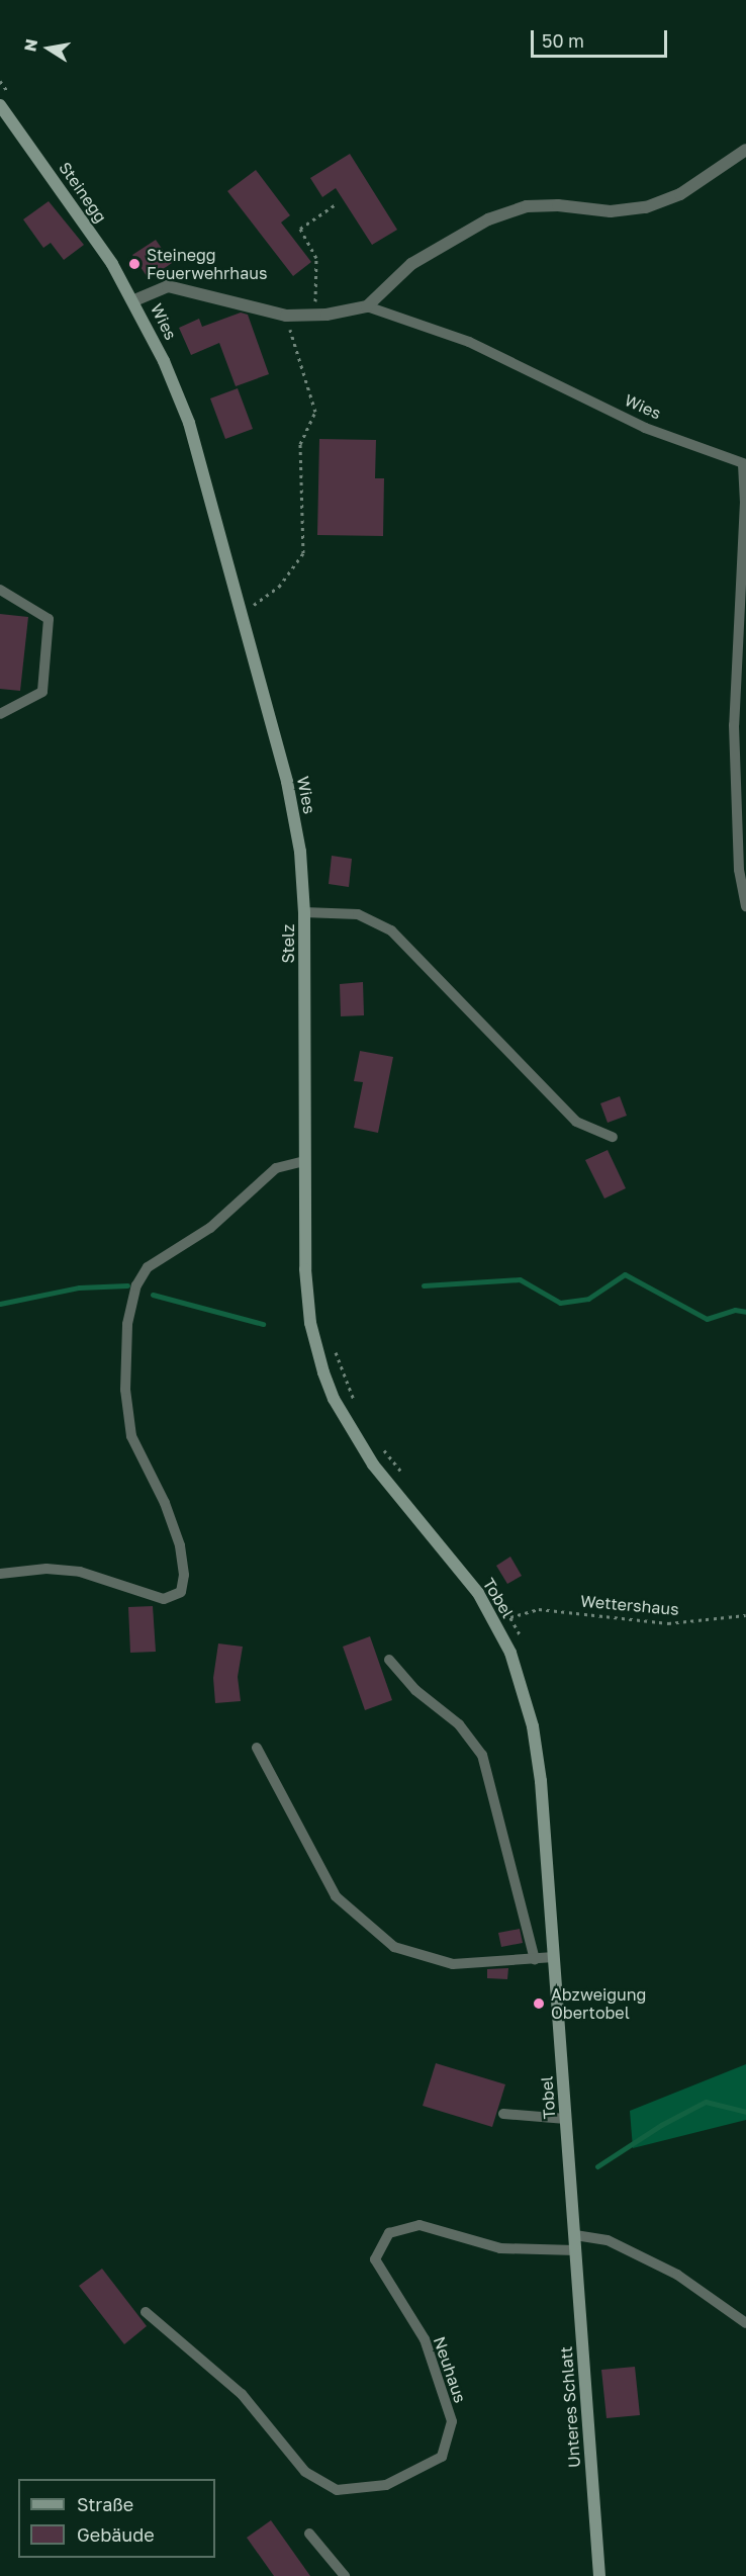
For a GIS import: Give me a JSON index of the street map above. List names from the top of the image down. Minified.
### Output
{"streets":{"main road":["Steinegg","Wies","Stelz","Tobel","Unteres Schlatt"],"lane":["Neuhaus"],"path":["Wettershaus"]},"crossings":[["Steinegg","Wies"],["Wies","Stelz"],["Stelz","Tobel"],["Tobel","Unteres Schlatt"],["Neuhaus","Unteres Schlatt"]],"places":["Steinegg Feuerwehrhaus","Abzweigung Obertobel"],"legend":["Straße","Gebäude"],"scale_bar":"50 m","north":"left"}
